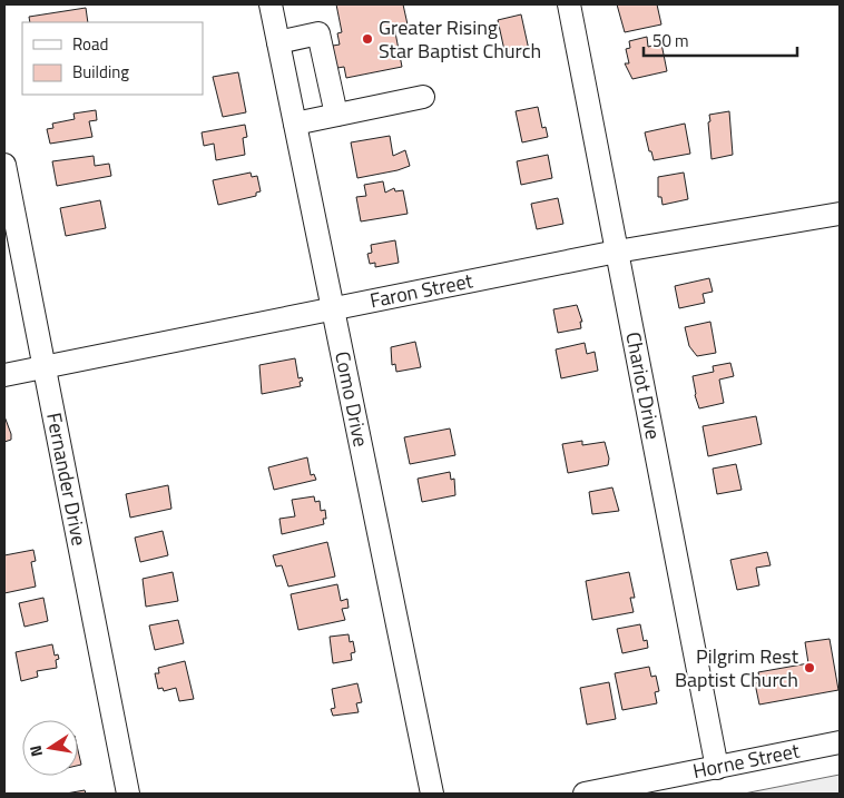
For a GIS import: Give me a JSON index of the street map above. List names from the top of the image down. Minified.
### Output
{"streets":{"street":["Faron Street","Chariot Drive","Como Drive","Fernander Drive","Horne Street"]},"crossings":[["Faron Street","Chariot Drive"],["Faron Street","Como Drive"],["Faron Street","Fernander Drive"],["Chariot Drive","Horne Street"]],"places":["Greater Rising Star Baptist Church","Pilgrim Rest Baptist Church"],"legend":["Road","Building"],"scale_bar":"50 m","north":"left"}
